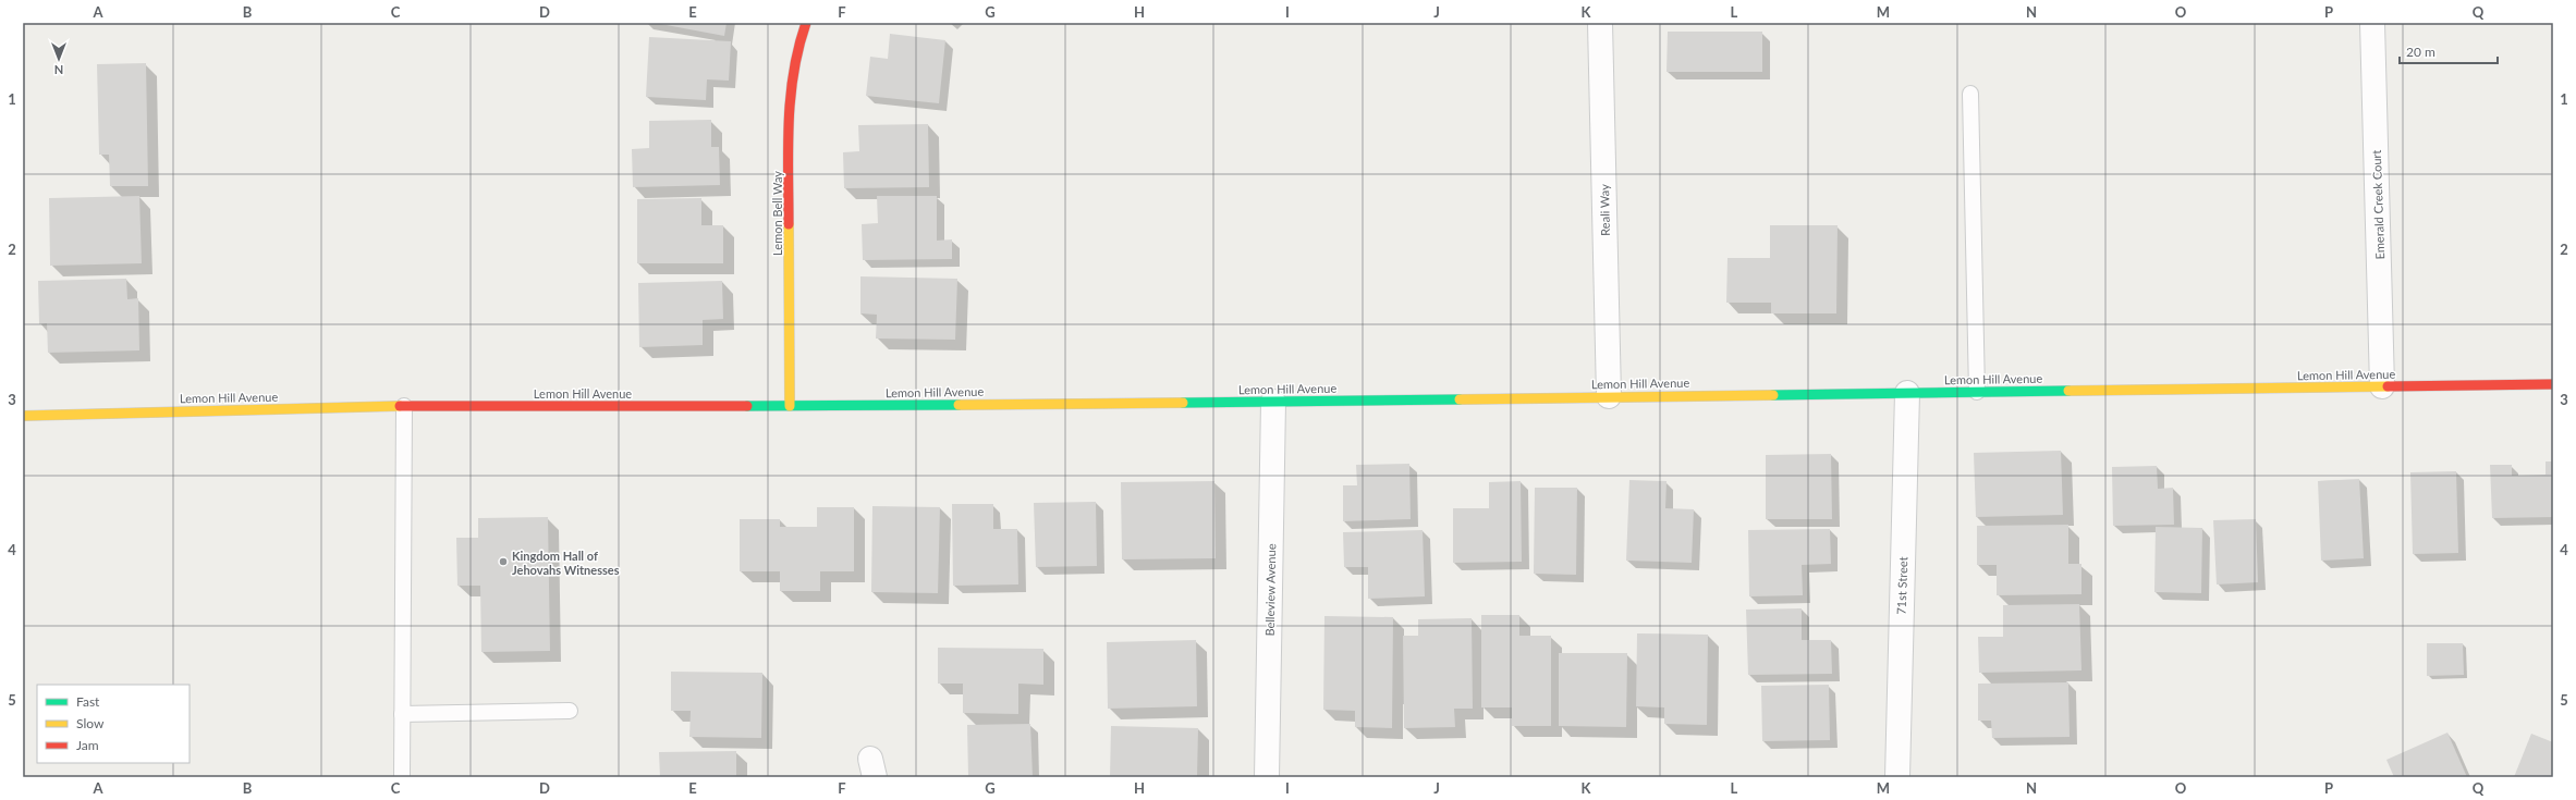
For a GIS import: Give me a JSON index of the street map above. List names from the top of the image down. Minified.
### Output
{"streets":{"street":["Emerald Creek Court","Reali Way","Lemon Bell Way","Lemon Hill Avenue","71st Street","Belleview Avenue"]},"crossings":[["Emerald Creek Court","Lemon Hill Avenue"],["Reali Way","Lemon Hill Avenue"],["Lemon Bell Way","Lemon Hill Avenue"],["Lemon Hill Avenue","71st Street"],["Lemon Hill Avenue","Belleview Avenue"]],"places":["Kingdom Hall of Jehovahs Witnesses"],"legend":["Fast","Slow","Jam"],"scale_bar":"20 m","north":"bottom","grid":{"columns":["A","B","C","D","E","F","G","H","I","J","K","L","M","N","O","P","Q"],"rows":["1","2","3","4","5"]}}
